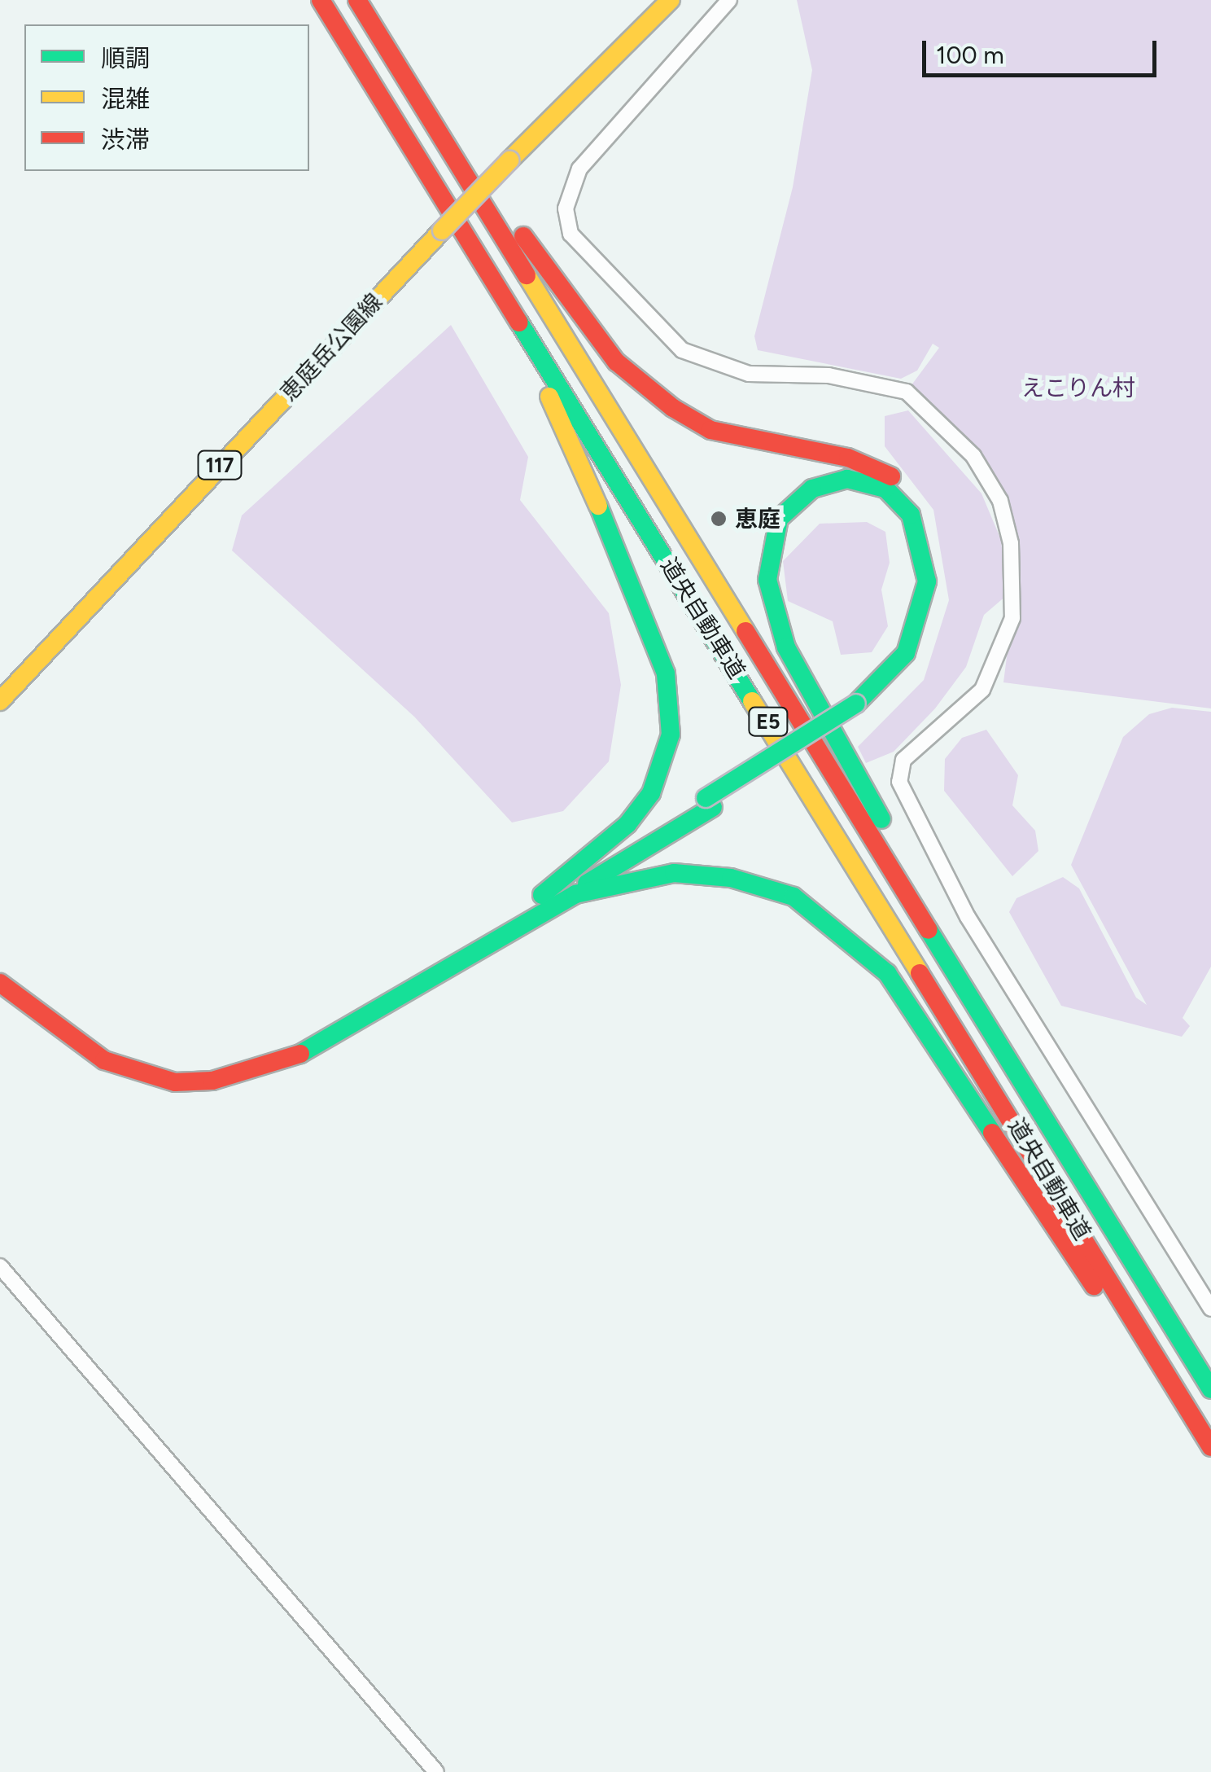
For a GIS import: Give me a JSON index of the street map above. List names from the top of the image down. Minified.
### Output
{"streets":{"main road":["恵庭岳公園線","117","道央自動車道","E5"]},"parks":["えこりん村"],"places":["恵庭"],"legend":["順調","混雑","渋滞"],"scale_bar":"100 m"}
